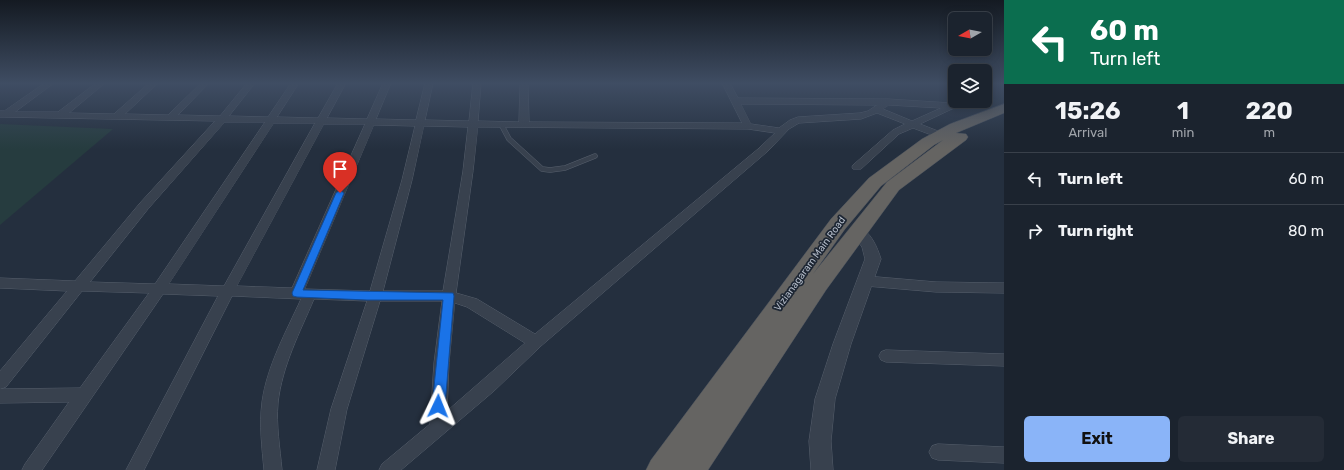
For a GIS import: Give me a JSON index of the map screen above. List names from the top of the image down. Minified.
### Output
{"streets":{"highway":["Vizianagaram Main Road"]},"north":"left","page":{"turn":["60 m","Turn left"],"eta":["15:26","Arrival","1","min","220","m"],"list":[{"name":"Turn left","value":"60 m"},{"name":"Turn right","value":"80 m"}],"buttons":["Exit","Share"]}}
